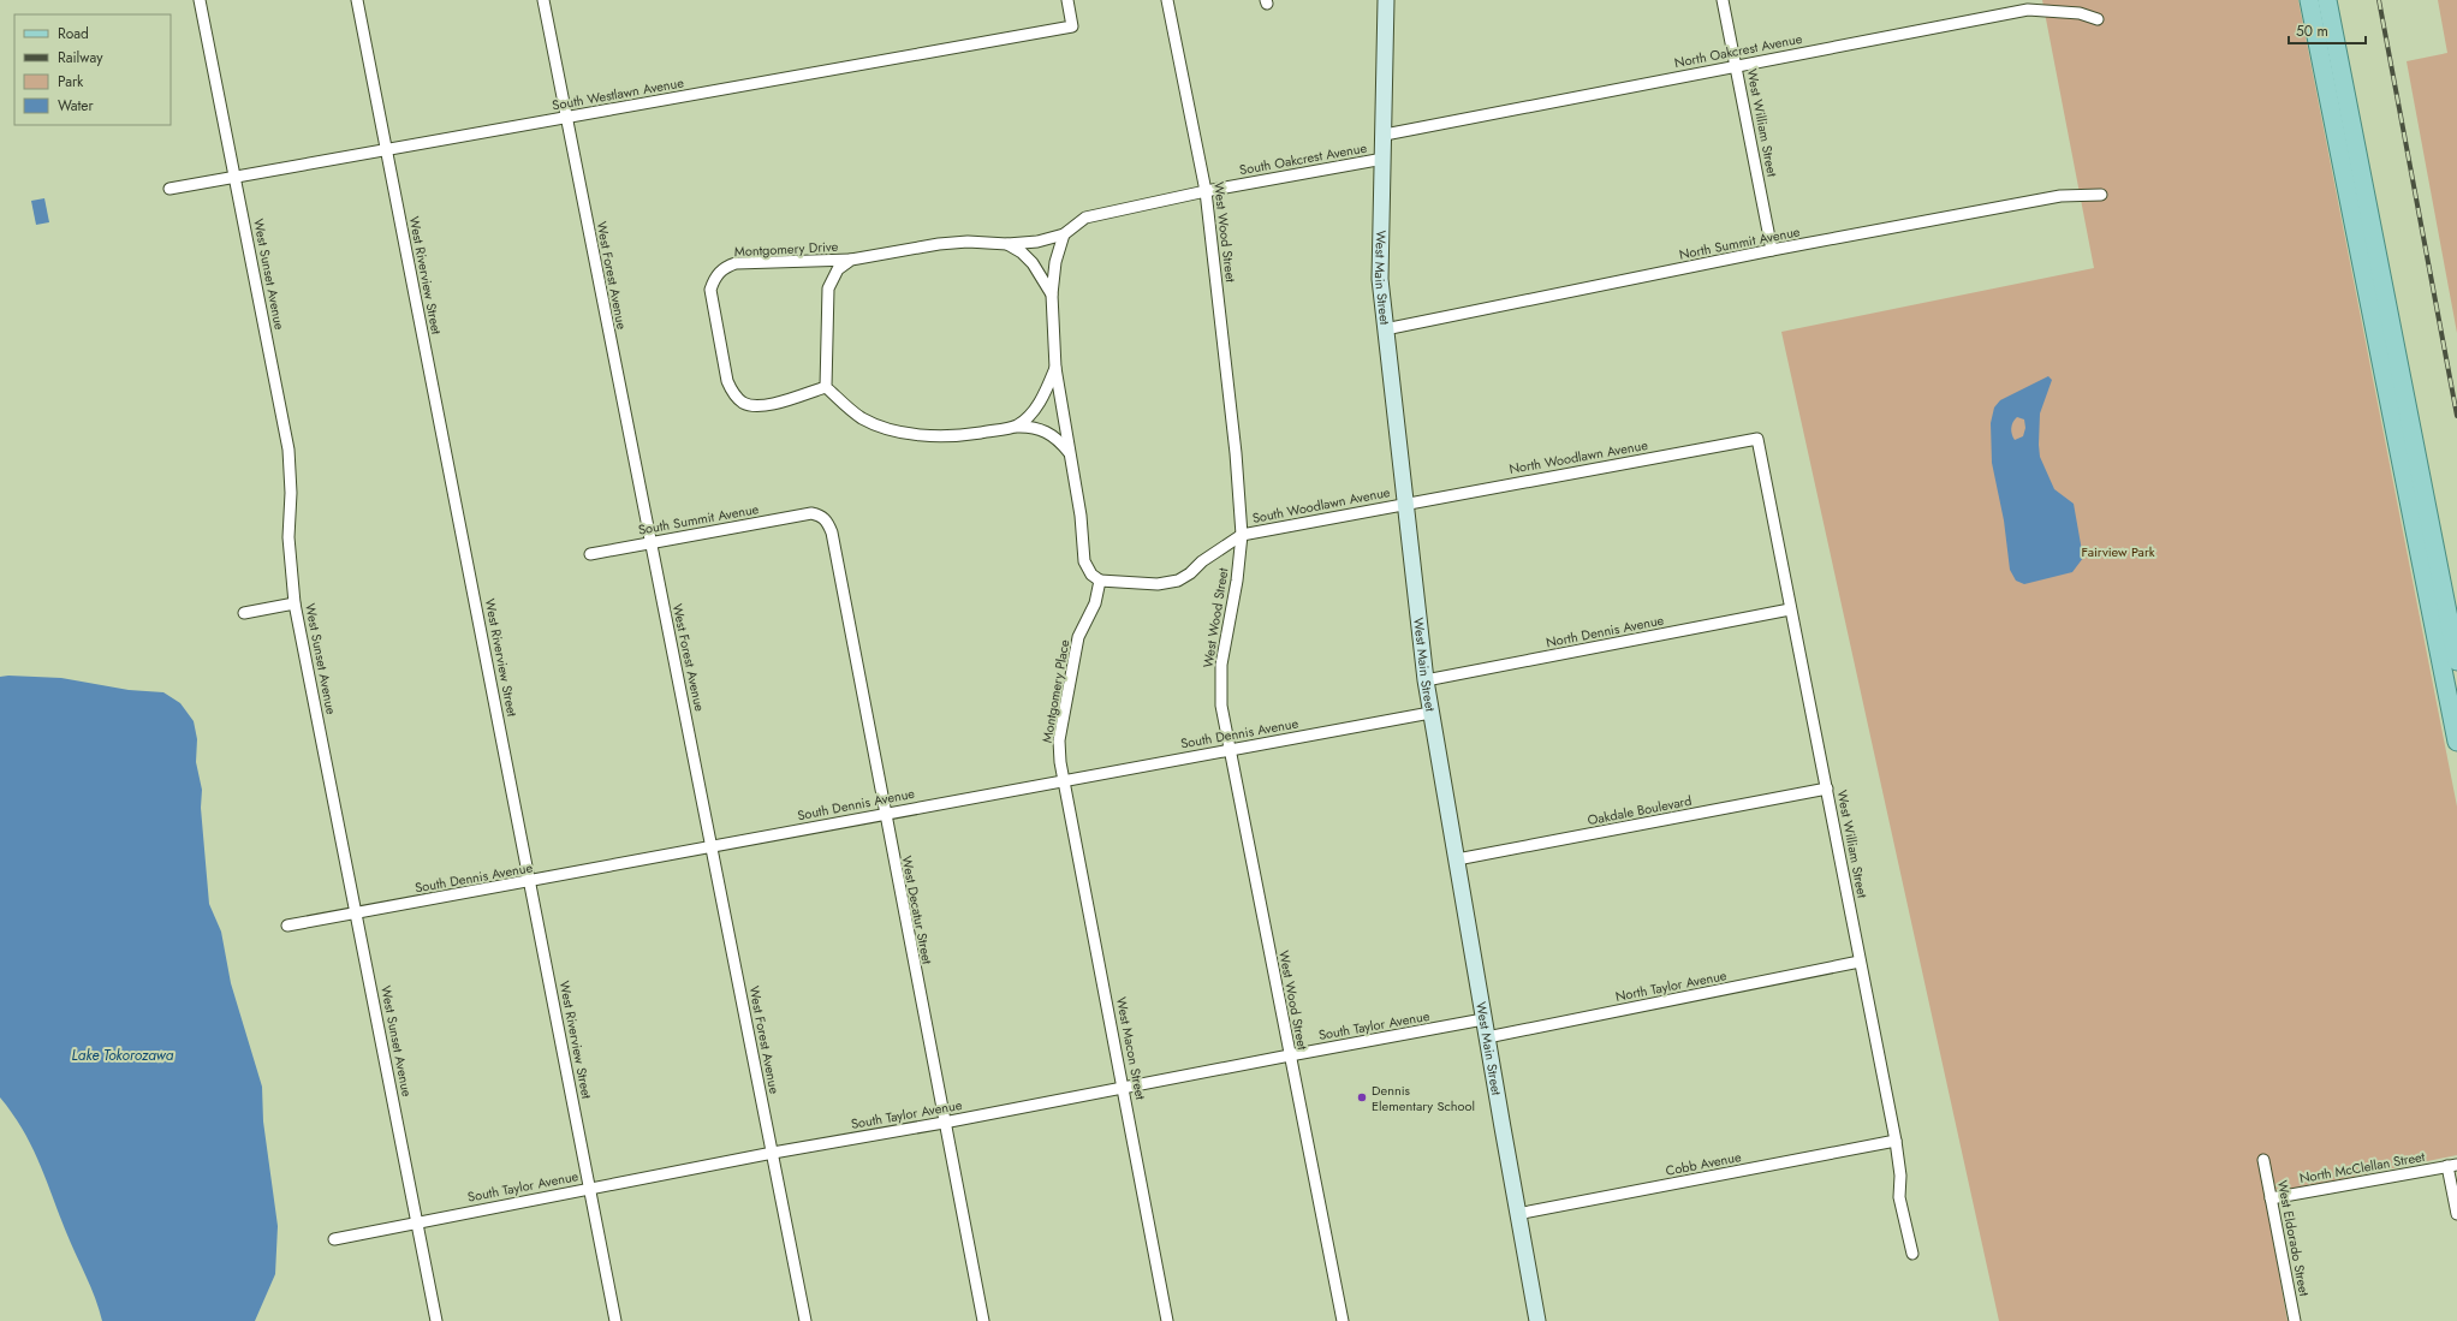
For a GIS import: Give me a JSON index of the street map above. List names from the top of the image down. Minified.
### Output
{"streets":{"street":["North Oakcrest Avenue","South Westlawn Avenue","West William Street","South Oakcrest Avenue","West Wood Street","North Summit Avenue","Montgomery Drive","West Sunset Avenue","West Riverview Street","West Forest Avenue","West Main Street","North Woodlawn Avenue","South Woodlawn Avenue","South Summit Avenue","North Dennis Avenue","Montgomery Place","South Dennis Avenue","Oakdale Boulevard","West Decatur Street","North Taylor Avenue","South Taylor Avenue","West Macon Street","Cobb Avenue","North McClellan Street","West Eldorado Street"]},"crossings":[["North Oakcrest Avenue","West William Street"],["North Oakcrest Avenue","West Main Street"],["South Westlawn Avenue","West Sunset Avenue"],["South Westlawn Avenue","West Riverview Street"],["South Westlawn Avenue","West Forest Avenue"],["West William Street","North Summit Avenue"],["West William Street","North Woodlawn Avenue"],["West William Street","North Dennis Avenue"],["West William Street","Oakdale Boulevard"],["West William Street","North Taylor Avenue"],["West William Street","Cobb Avenue"],["South Oakcrest Avenue","West Wood Street"],["South Oakcrest Avenue","West Main Street"],["West Wood Street","South Woodlawn Avenue"],["West Wood Street","South Dennis Avenue"],["West Wood Street","South Taylor Avenue"],["North Summit Avenue","West Main Street"],["West Sunset Avenue","South Dennis Avenue"],["West Sunset Avenue","South Taylor Avenue"],["West Riverview Street","South Dennis Avenue"],["West Riverview Street","South Taylor Avenue"],["West Forest Avenue","South Summit Avenue"],["West Forest Avenue","South Dennis Avenue"],["West Forest Avenue","South Taylor Avenue"],["West Main Street","North Woodlawn Avenue"],["West Main Street","South Woodlawn Avenue"],["West Main Street","North Dennis Avenue"],["West Main Street","South Dennis Avenue"],["West Main Street","Oakdale Boulevard"],["West Main Street","North Taylor Avenue"],["West Main Street","South Taylor Avenue"],["West Main Street","Cobb Avenue"],["North Woodlawn Avenue","South Woodlawn Avenue"],["South Summit Avenue","West Decatur Street"],["Montgomery Place","South Dennis Avenue"],["Montgomery Place","West Macon Street"],["South Dennis Avenue","West Decatur Street"],["South Dennis Avenue","West Macon Street"],["West Decatur Street","South Taylor Avenue"],["South Taylor Avenue","West Macon Street"],["North McClellan Street","West Eldorado Street"]],"water":["Lake Tokorozawa"],"parks":["Fairview Park"],"places":["Dennis Elementary School"],"legend":["Road","Railway","Park","Water"],"scale_bar":"50 m"}
